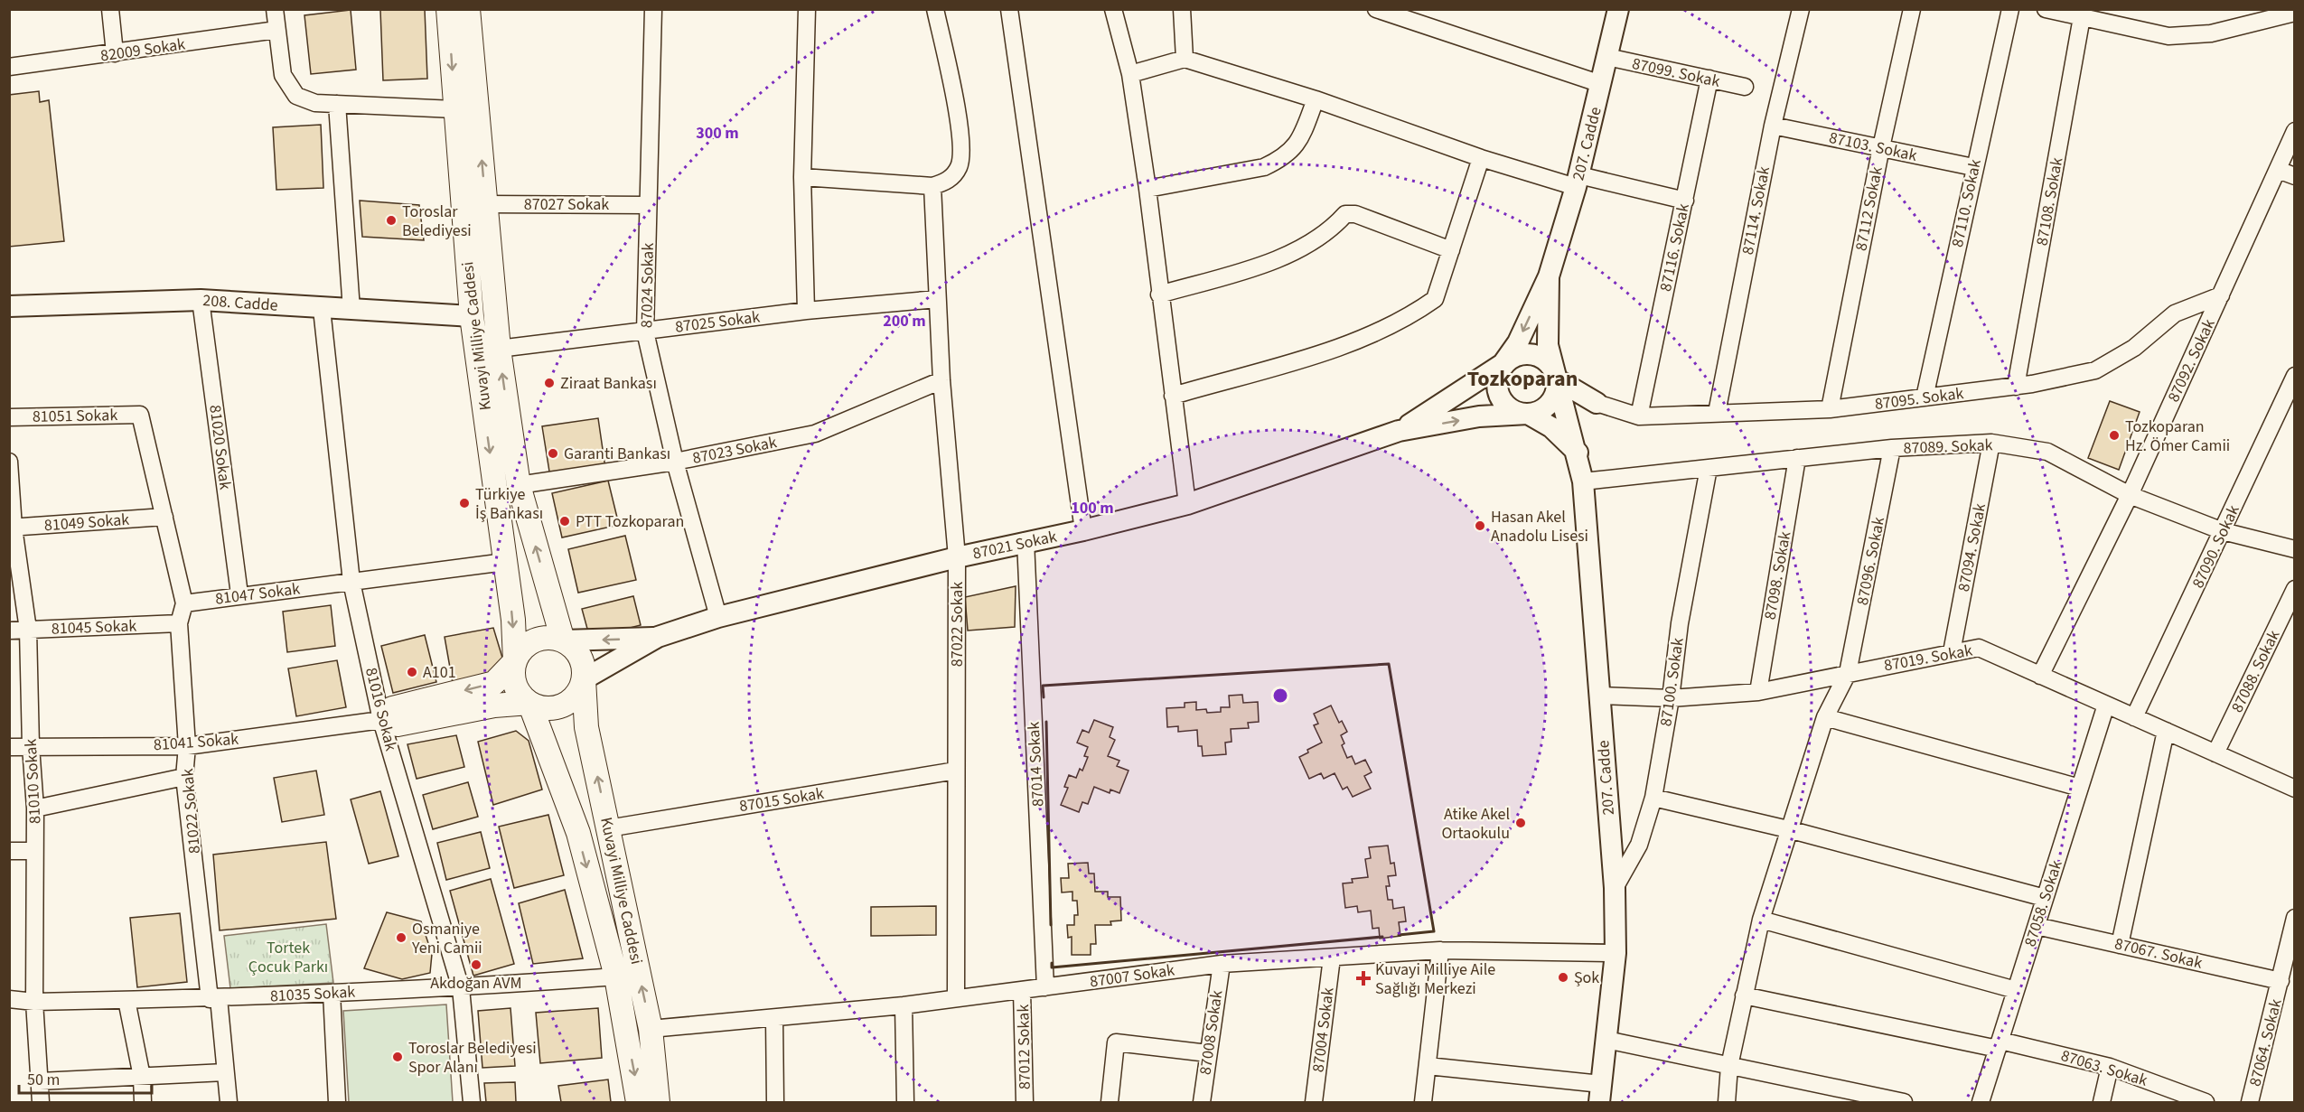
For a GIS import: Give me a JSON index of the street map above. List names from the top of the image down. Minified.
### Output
{"streets":{"main road":["Kuvayi Milliye Caddesi"],"street":["82009 Sokak","87099. Sokak","207. Cadde","87103. Sokak","87108. Sokak","87110. Sokak","87027 Sokak","87112 Sokak","87114. Sokak","87116. Sokak","87024 Sokak","208. Cadde","87025 Sokak","87092. Sokak","87095. Sokak","81051 Sokak","87089. Sokak","81020 Sokak","87023 Sokak","81049 Sokak","87021 Sokak","87090. Sokak","87094. Sokak","87096. Sokak","87098. Sokak","81047 Sokak","87022 Sokak","81045 Sokak","87019. Sokak","87088. Sokak","87100. Sokak","81016 Sokak","81041 Sokak","87014 Sokak","81010 Sokak","87015 Sokak","81022 Sokak","87058. Sokak","87067. Sokak","87007 Sokak","81035 Sokak","87004 Sokak","87008 Sokak","87064. Sokak","87012 Sokak","87063. Sokak"]},"crossings":[["87099. Sokak","207. Cadde"],["87099. Sokak","87116. Sokak"],["207. Cadde","87089. Sokak"],["207. Cadde","87019. Sokak"],["207. Cadde","87100. Sokak"],["207. Cadde","87007 Sokak"],["87103. Sokak","87110. Sokak"],["87103. Sokak","87112 Sokak"],["87103. Sokak","87114. Sokak"],["87108. Sokak","87095. Sokak"],["87110. Sokak","87095. Sokak"],["87027 Sokak","87024 Sokak"],["87027 Sokak","Kuvayi Milliye Caddesi"],["87112 Sokak","87095. Sokak"],["87114. Sokak","87095. Sokak"],["87116. Sokak","87095. Sokak"],["87024 Sokak","87025 Sokak"],["87024 Sokak","87023 Sokak"],["87024 Sokak","87021 Sokak"],["208. Cadde","Kuvayi Milliye Caddesi"],["208. Cadde","81020 Sokak"],["208. Cadde","81016 Sokak"],["87025 Sokak","Kuvayi Milliye Caddesi"],["87025 Sokak","87022 Sokak"],["Kuvayi Milliye Caddesi","87023 Sokak"],["Kuvayi Milliye Caddesi","87021 Sokak"],["Kuvayi Milliye Caddesi","81047 Sokak"],["Kuvayi Milliye Caddesi","87015 Sokak"],["Kuvayi Milliye Caddesi","87007 Sokak"],["Kuvayi Milliye Caddesi","81035 Sokak"],["87092. Sokak","87095. Sokak"],["87092. Sokak","87089. Sokak"],["87092. Sokak","87019. Sokak"],["81051 Sokak","81049 Sokak"],["87089. Sokak","87090. Sokak"],["87089. Sokak","87094. Sokak"],["87089. Sokak","87096. Sokak"],["87089. Sokak","87098. Sokak"],["87089. Sokak","87100. Sokak"],["81020 Sokak","81047 Sokak"],["87023 Sokak","87022 Sokak"],["81049 Sokak","81010 Sokak"],["87021 Sokak","87022 Sokak"],["87021 Sokak","87014 Sokak"],["87090. Sokak","87019. Sokak"],["87094. Sokak","87019. Sokak"],["87096. Sokak","87019. Sokak"],["87096. Sokak","87063. Sokak"],["87098. Sokak","87019. Sokak"],["81047 Sokak","81016 Sokak"],["87022 Sokak","87015 Sokak"],["87022 Sokak","87007 Sokak"],["81045 Sokak","81010 Sokak"],["81045 Sokak","81022 Sokak"],["87019. Sokak","87088. Sokak"],["87019. Sokak","87100. Sokak"],["87019. Sokak","87058. Sokak"],["81016 Sokak","81041 Sokak"],["81016 Sokak","81035 Sokak"],["81041 Sokak","81010 Sokak"],["81041 Sokak","81022 Sokak"],["87014 Sokak","87007 Sokak"],["81010 Sokak","81035 Sokak"],["81022 Sokak","81035 Sokak"],["87058. Sokak","87067. Sokak"],["87058. Sokak","87063. Sokak"],["87067. Sokak","87064. Sokak"],["87007 Sokak","87004 Sokak"],["87007 Sokak","87008 Sokak"],["87007 Sokak","87012 Sokak"]],"districts":["Tozkoparan"],"parks":["Tortek Çocuk Parkı"],"places":{"other":["Toroslar Belediyesi","Ziraat Bankası","Tozkoparan Hz. Ömer Camii","Garanti Bankası","Türkiye İş Bankası","PTT Tozkoparan","Hasan Akel Anadolu Lisesi","A101","Atike Akel Ortaokulu","Osmaniye Yeni Camii","Akdoğan AVM","Şok","Toroslar Belediyesi Spor Alanı"],"health":["Kuvayi Milliye Aile Sağlığı Merkezi"]},"scale_bar":"50 m","rings":["300 m","200 m","100 m"]}
